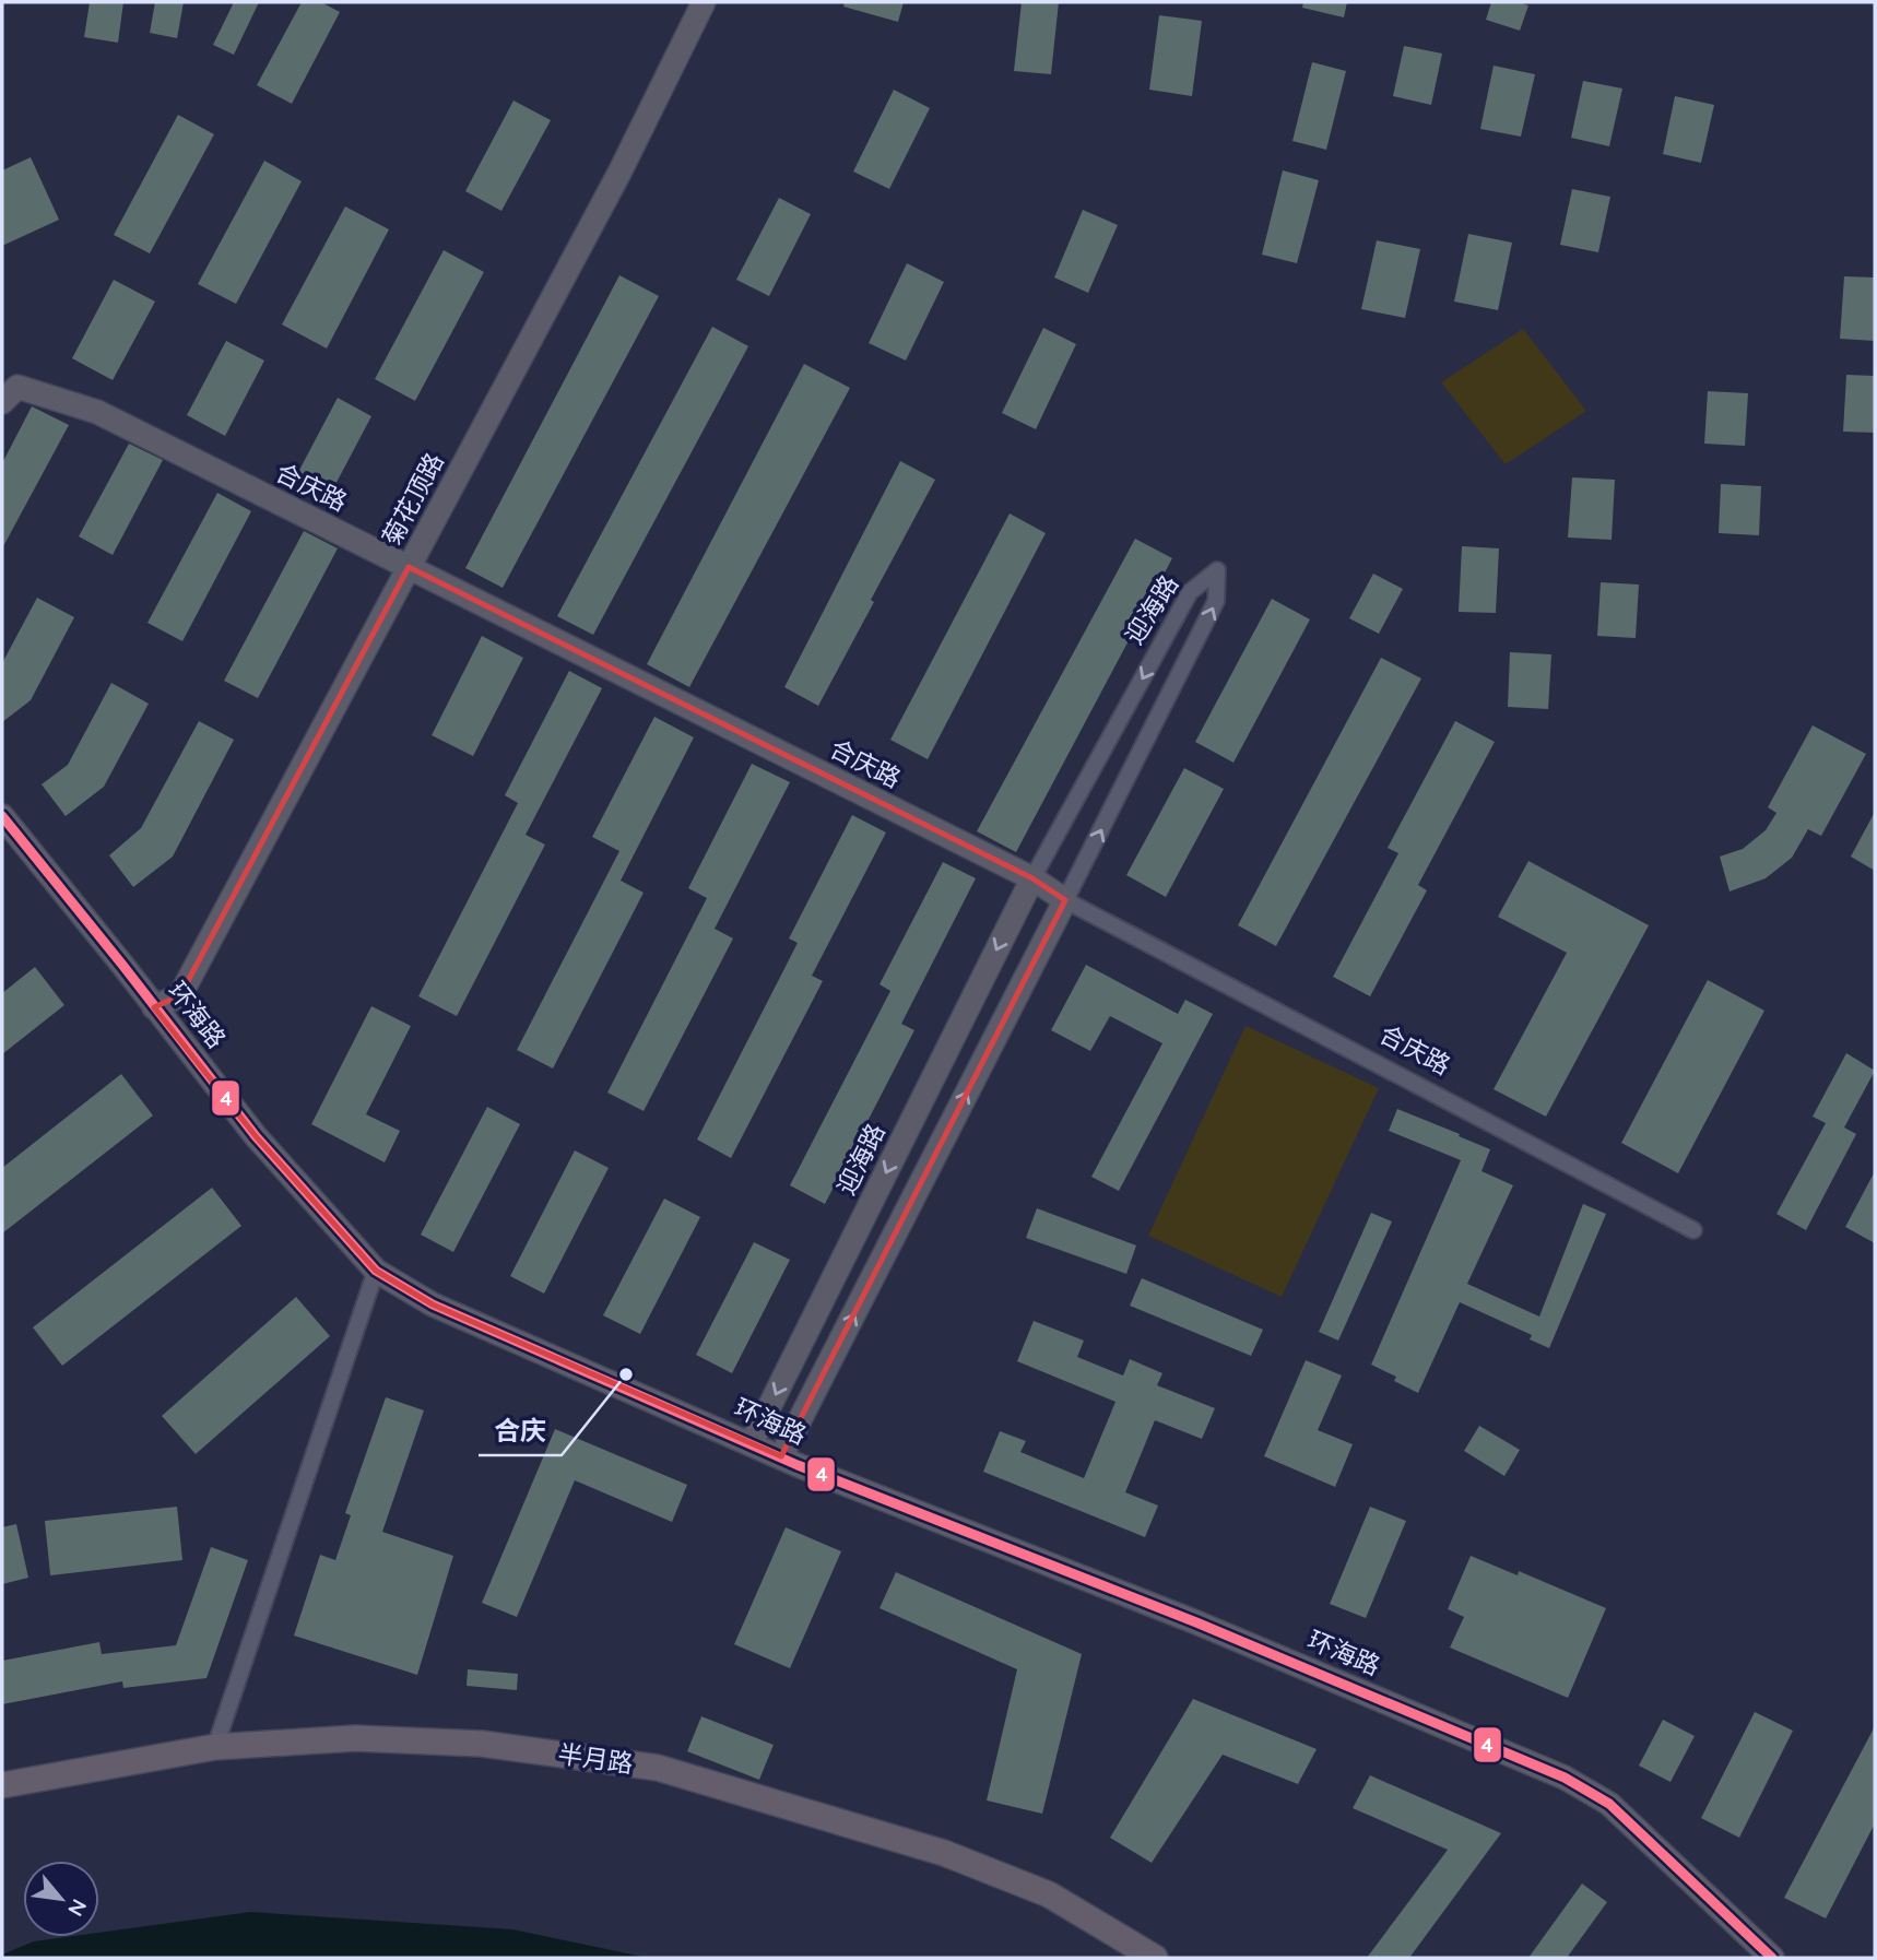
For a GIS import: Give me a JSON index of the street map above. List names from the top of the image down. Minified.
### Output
{"streets":{"main road":["半月路"],"street":["合庆路","菊花顶路","迎海路","环海路"]},"crossings":[["合庆路","菊花顶路"],["合庆路","迎海路"],["菊花顶路","环海路"],["迎海路","环海路"]],"places":["合庆"],"lines":["transit line 4"],"north":"bottom right"}
